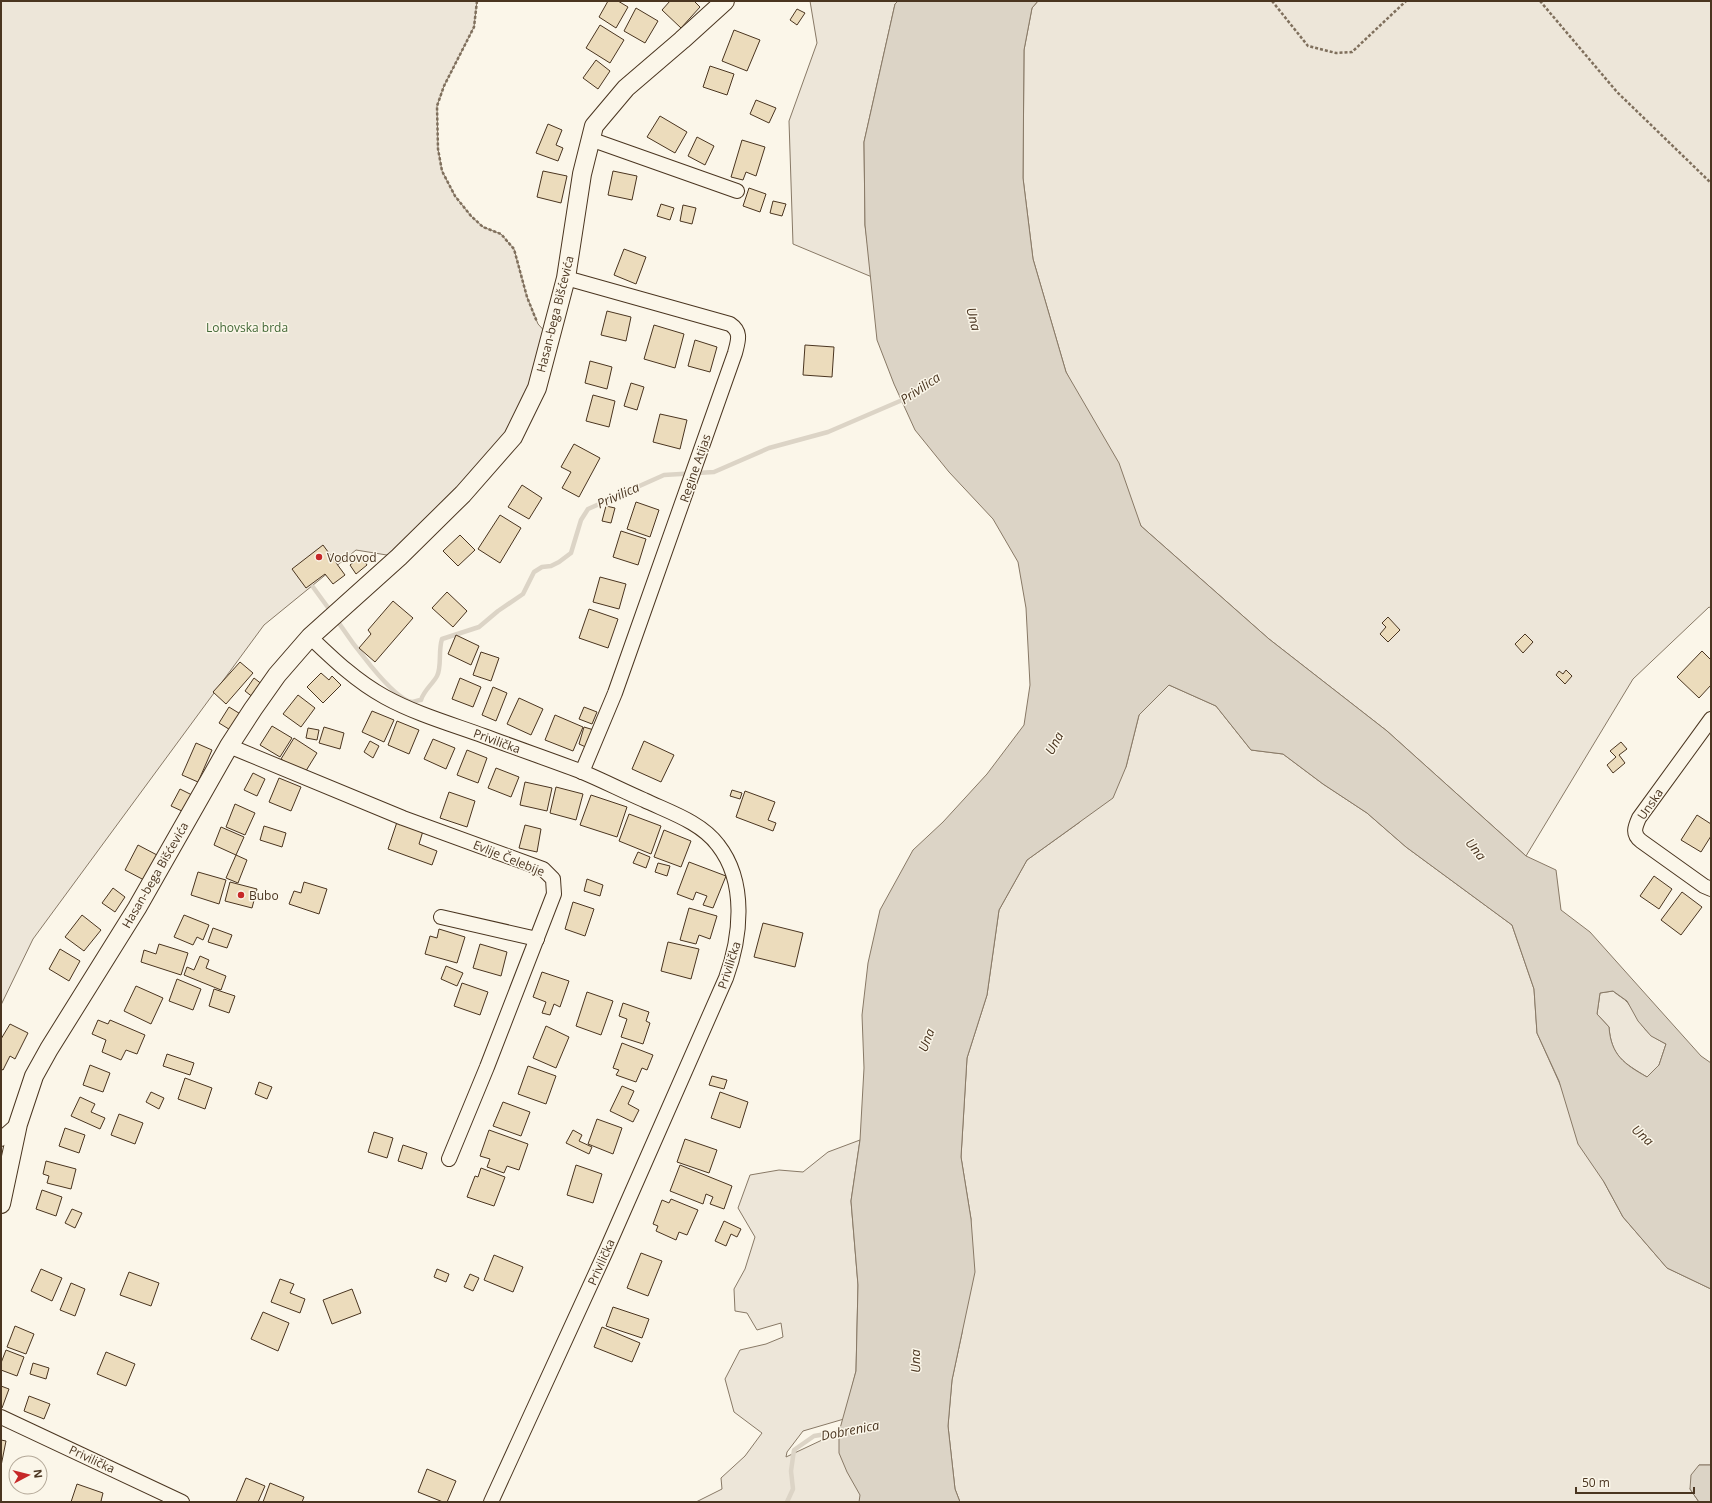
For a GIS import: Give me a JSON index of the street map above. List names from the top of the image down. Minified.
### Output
{"streets":{"street":["Hasan-bega Bišćevića","Regine Atijas","Privilička","Unska","Evlije Čelebije"]},"crossings":[["Hasan-bega Bišćevića","Regine Atijas"],["Hasan-bega Bišćevića","Privilička"],["Hasan-bega Bišćevića","Evlije Čelebije"],["Regine Atijas","Privilička"]],"water":["Una","Privilica","Dobrenica"],"parks":["Lohovska brda"],"places":["Vodovod","Bubo"],"scale_bar":"50 m","north":"right"}
